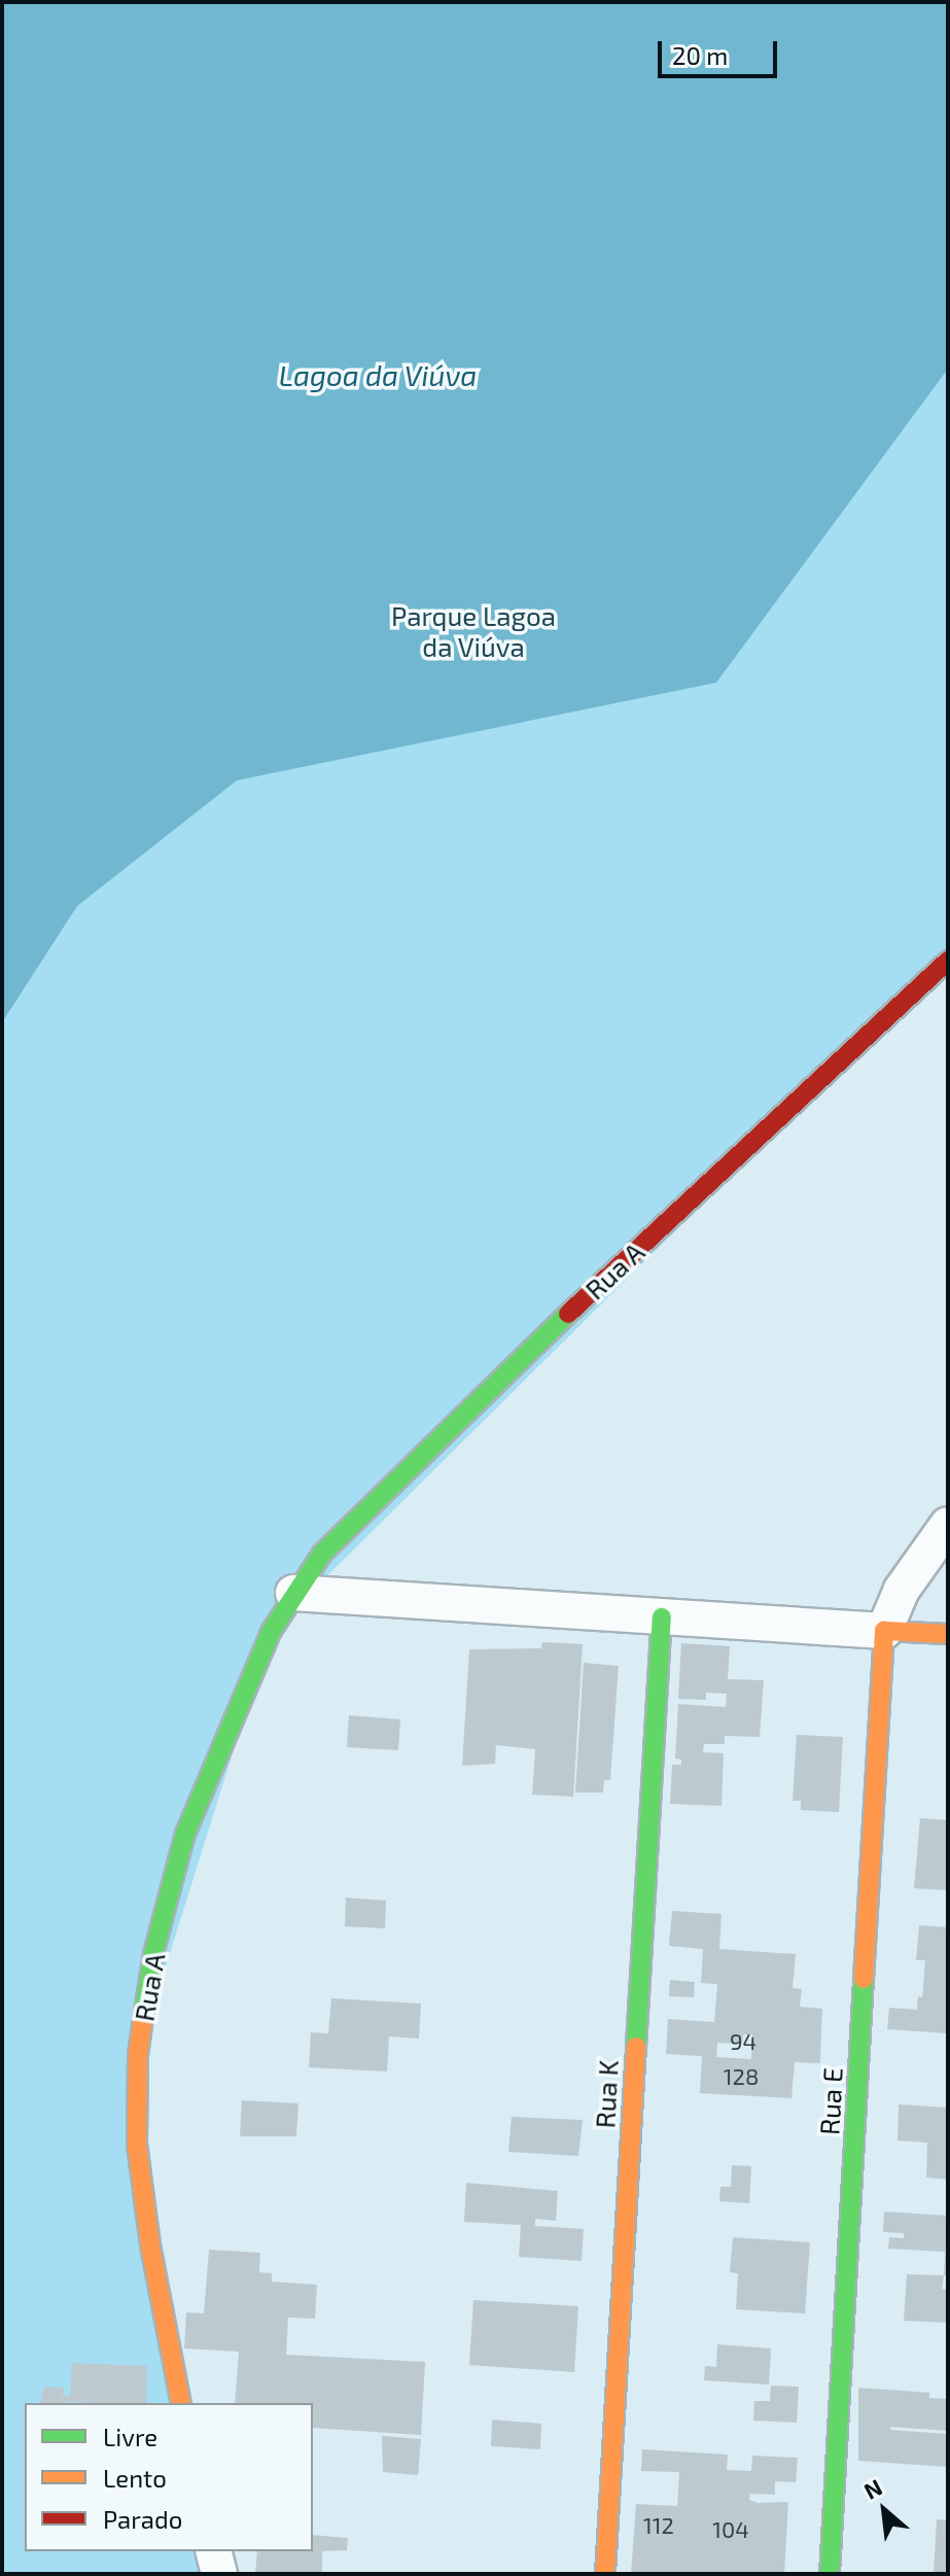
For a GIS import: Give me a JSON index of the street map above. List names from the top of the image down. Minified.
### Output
{"streets":{"street":["Rua A","Rua K","Rua E"]},"water":["Lagoa da Viúva"],"parks":["Parque Lagoa da Viúva"],"house_numbers":["94","128","112","104"],"legend":["Livre","Lento","Parado"],"scale_bar":"20 m","north":"top left"}
